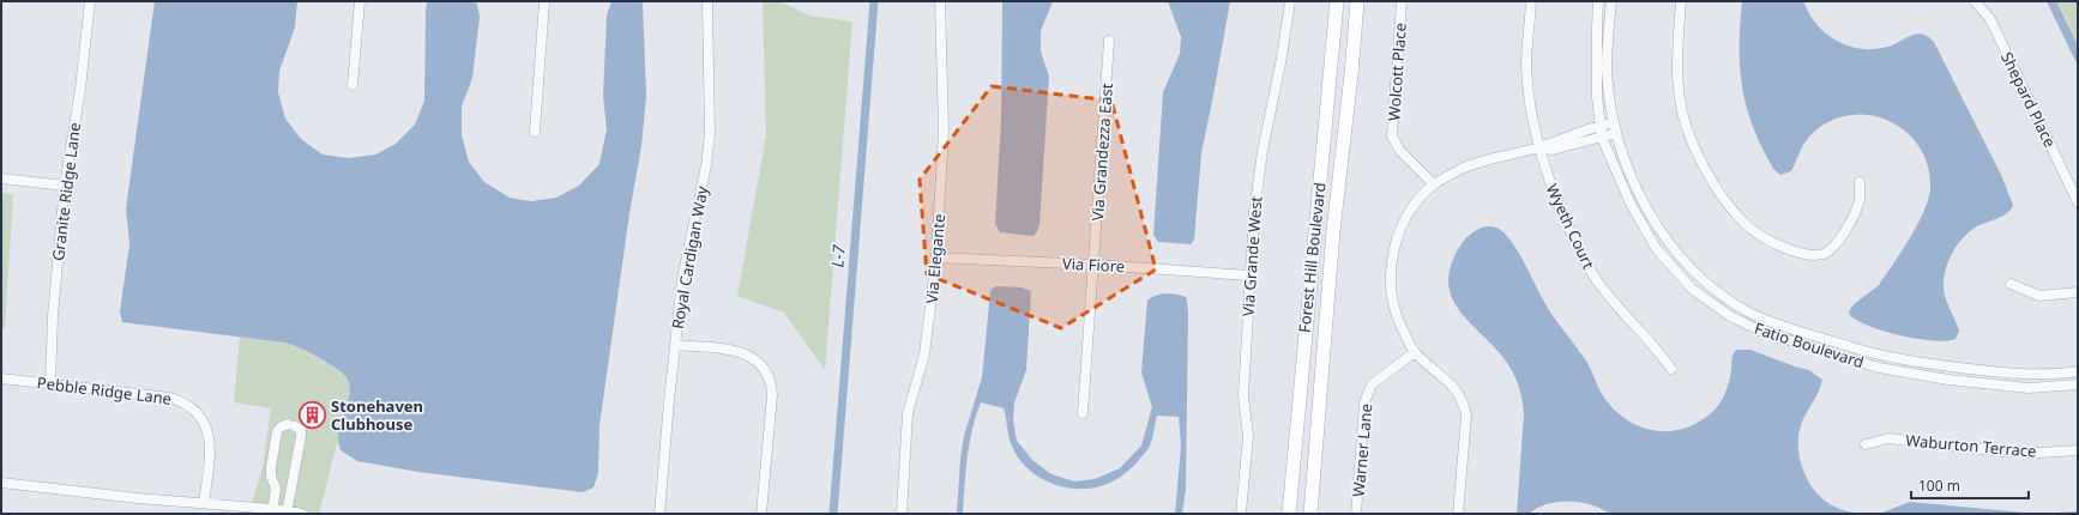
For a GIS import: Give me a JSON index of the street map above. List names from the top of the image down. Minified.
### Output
{"streets":{"main road":["Forest Hill Boulevard"],"street":["Wolcott Place","Shepard Place","Via Grandezza East","Granite Ridge Lane","Wyeth Court","Via Grande West","Royal Cardigan Way","Via Elegante","Via Fiore","Fatio Boulevard","Pebble Ridge Lane","Waburton Terrace","Warner Lane"]},"crossings":[["Via Grandezza East","Via Fiore"],["Granite Ridge Lane","Pebble Ridge Lane"],["Via Grande West","Via Fiore"],["Via Elegante","Via Fiore"]],"water":["L-7"],"places":{"building":["Stonehaven Clubhouse"]},"scale_bar":"100 m"}
